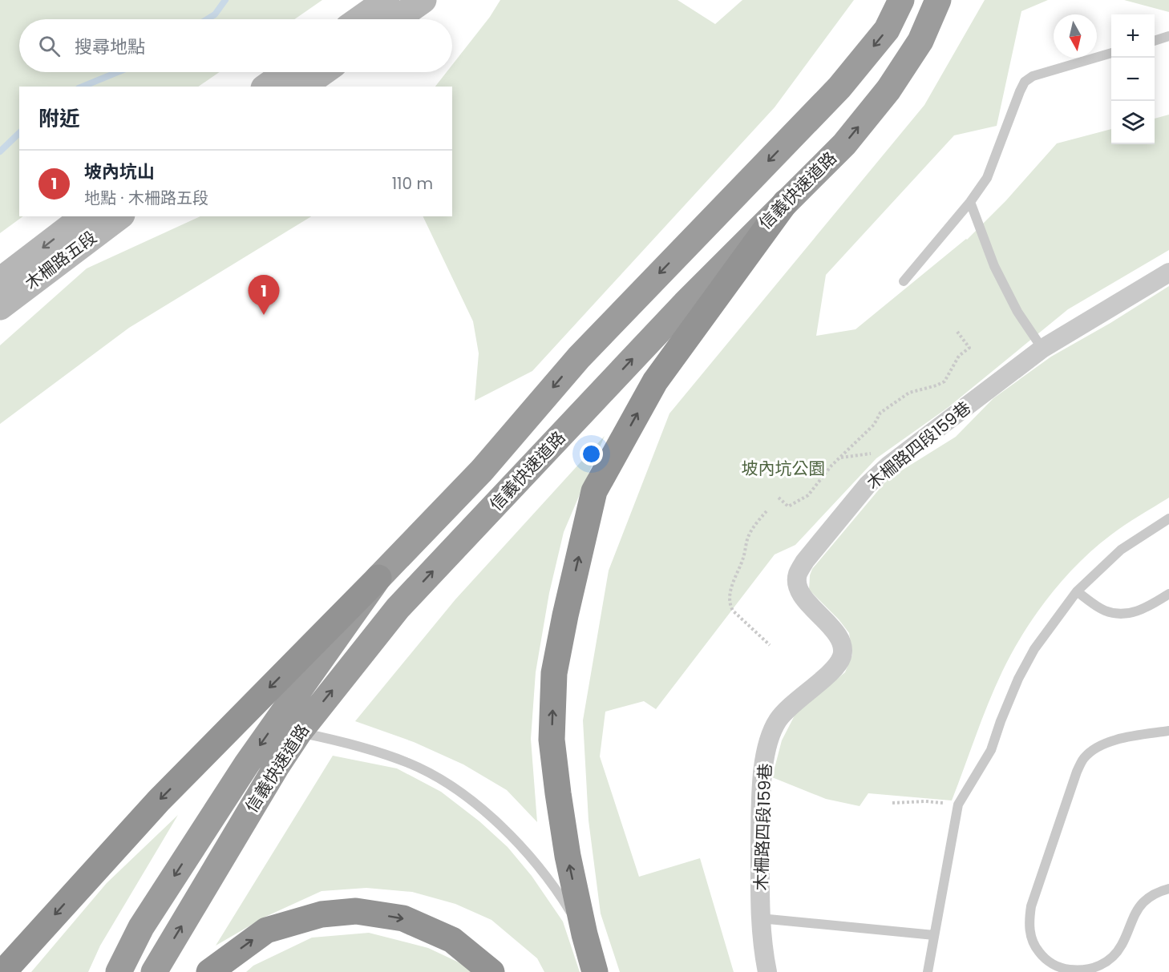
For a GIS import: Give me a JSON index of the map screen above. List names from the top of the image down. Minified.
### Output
{"streets":{"highway":["信義快速道路"],"main road":["木柵路五段"],"street":["木柵路四段159巷"]},"parks":["坡內坑公園"],"north":"bottom","page":{"map_buttons":["+","−"],"search":"搜尋地點","heading":"附近","list":[{"mark":"1","name":"坡內坑山","note":"地點 · 木柵路五段","value":"110 m"}],"pins":"1"}}
